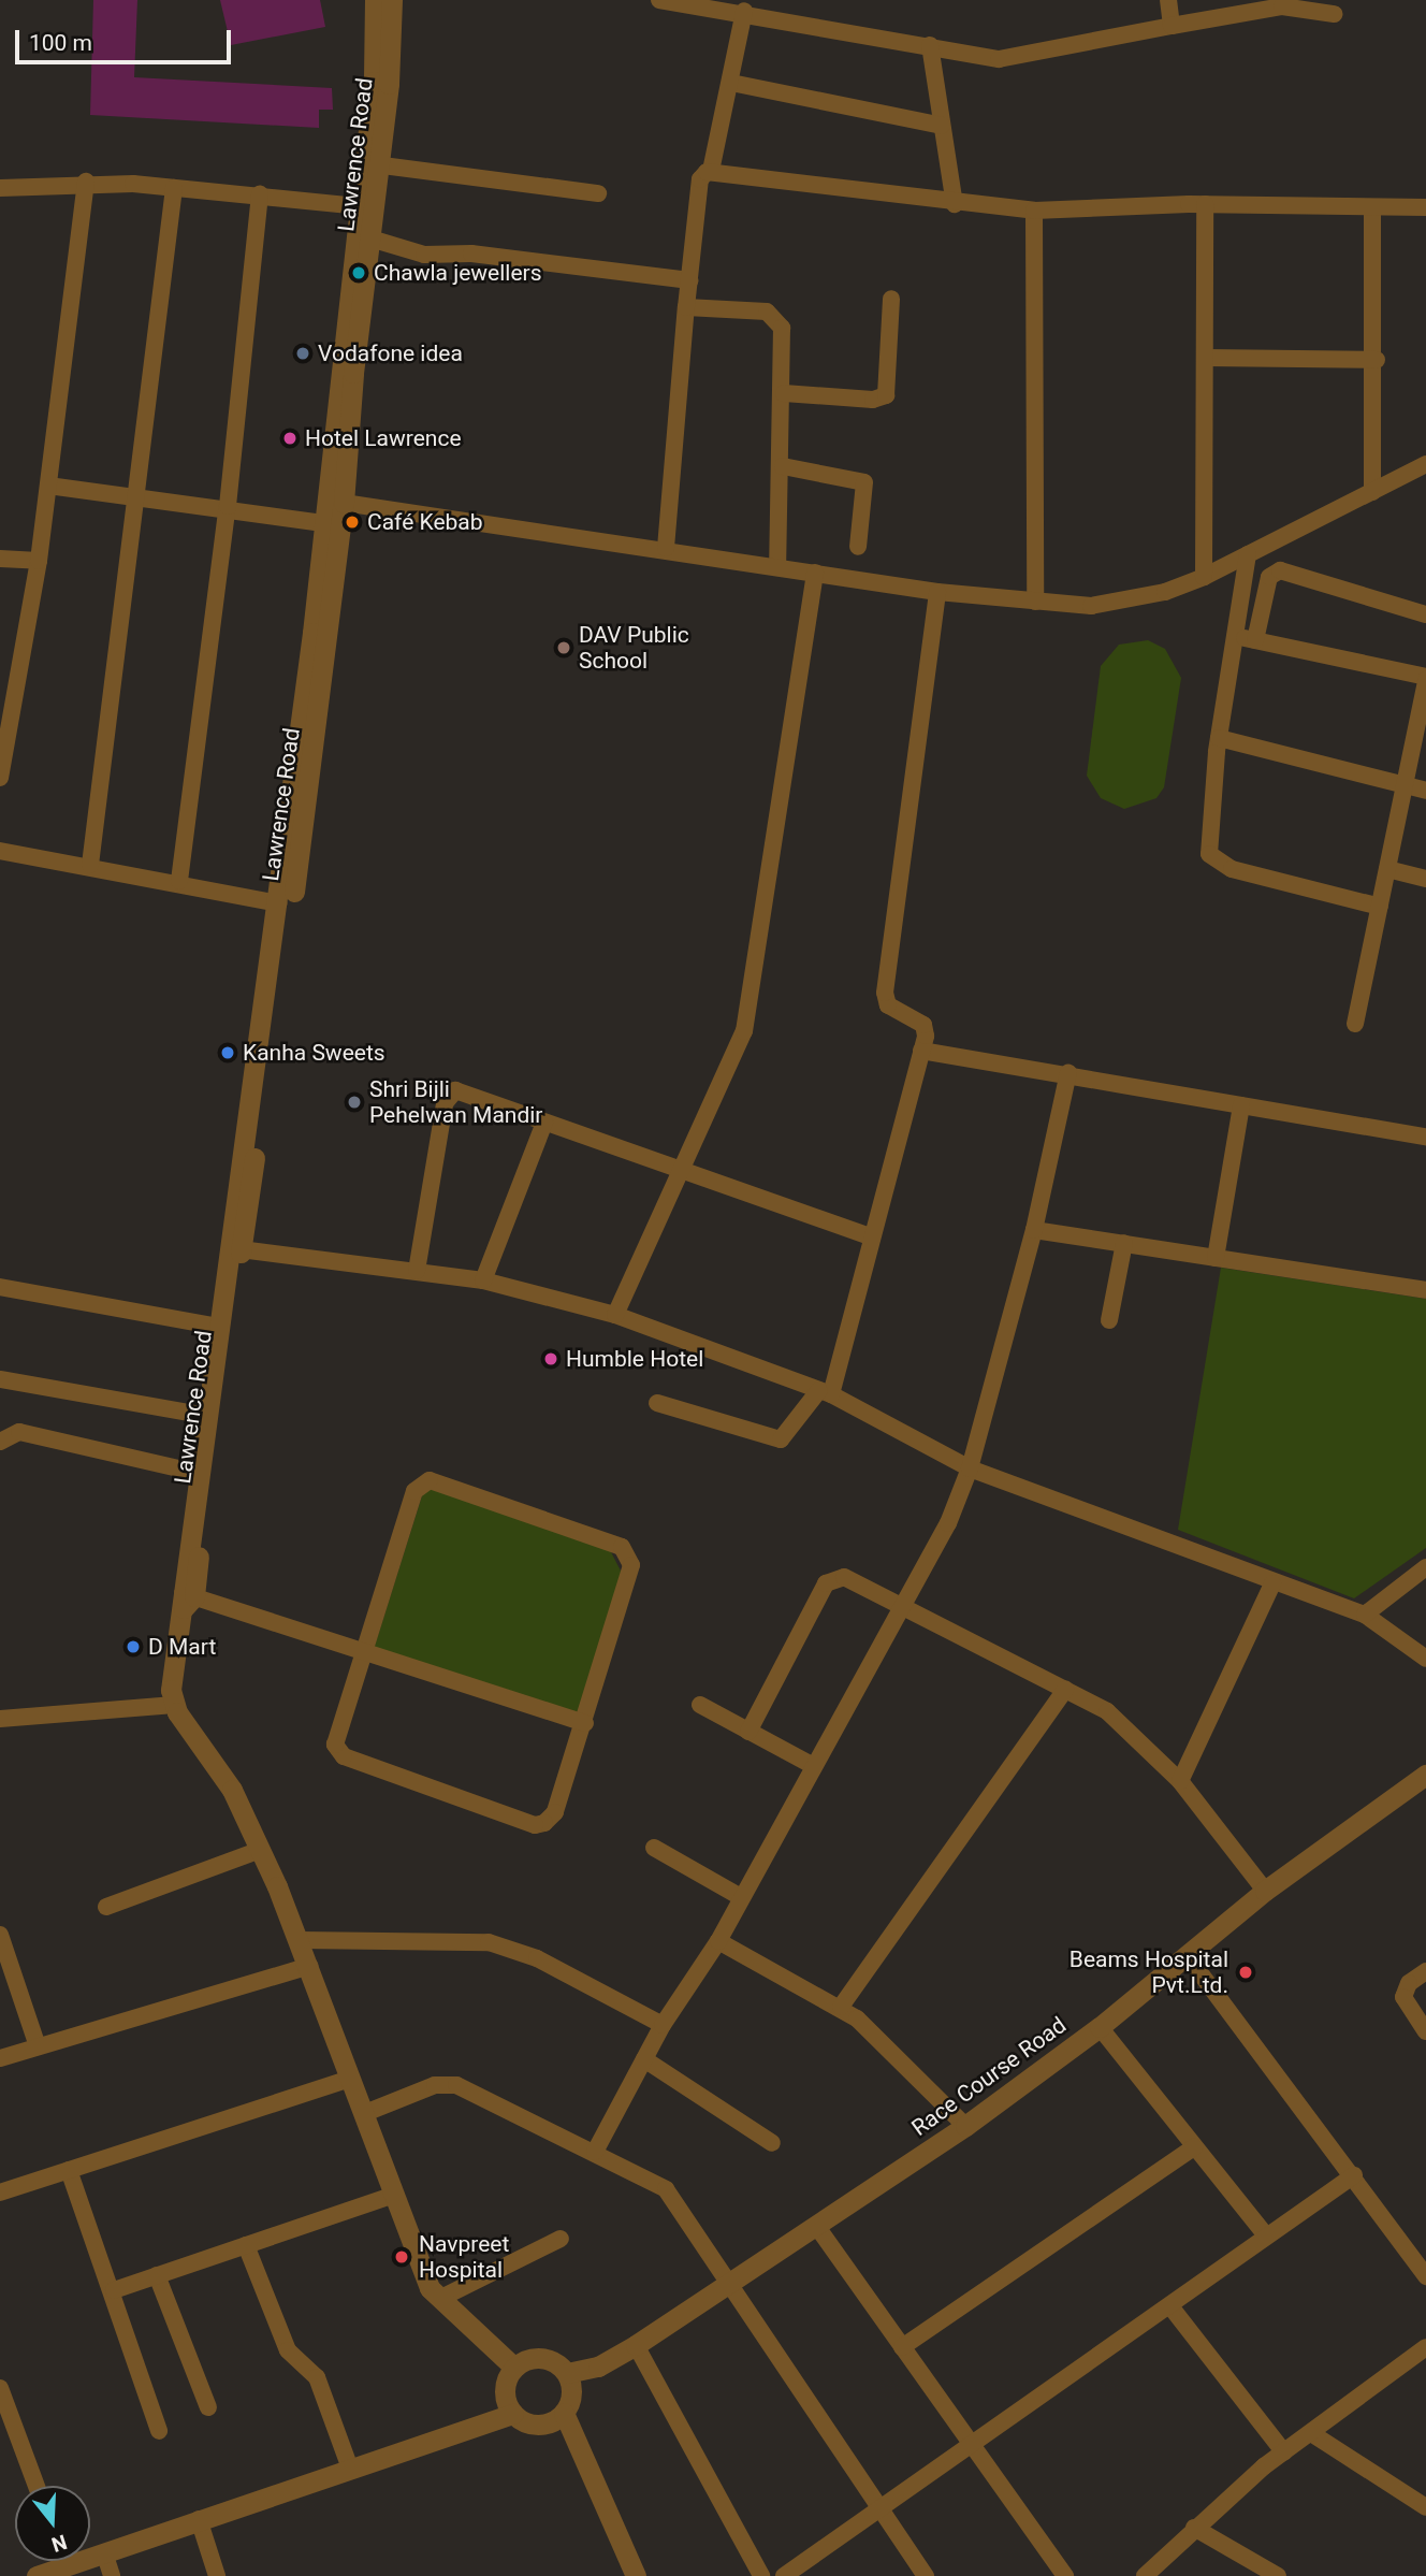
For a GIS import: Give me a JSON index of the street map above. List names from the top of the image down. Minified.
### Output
{"streets":{"street":["Lawrence Road","Race Course Road"]},"places":["Chawla jewellers","Vodafone idea","Hotel Lawrence","Café Kebab","DAV Public School","Kanha Sweets","Shri Bijli Pehelwan Mandir","Humble Hotel","D Mart","Beams Hospital Pvt.Ltd.","Navpreet Hospital"],"scale_bar":"100 m","north":"bottom"}
